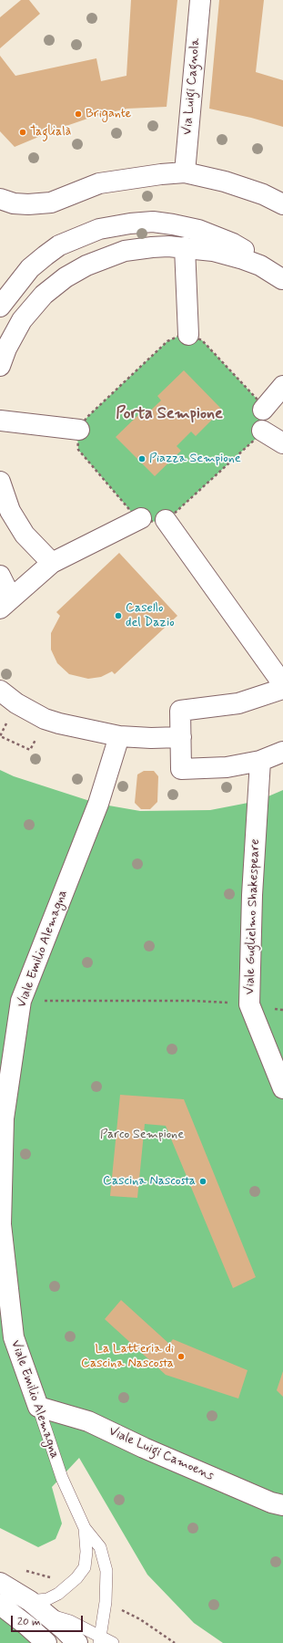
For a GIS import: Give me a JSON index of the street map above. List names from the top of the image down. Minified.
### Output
{"streets":{"street":["Via Luigi Cagnola","Viale Guglielmo Shakespeare","Viale Emilio Alemagna","Viale Luigi Camoens"]},"crossings":[["Viale Emilio Alemagna","Viale Luigi Camoens"]],"districts":["Porta Sempione"],"parks":["Parco Sempione"],"places":["Brigante","Taglialà","Piazza Sempione","Casello del Dazio","Cascina Nascosta","La Latteria di Cascina Nascosta"],"scale_bar":"20 m"}
